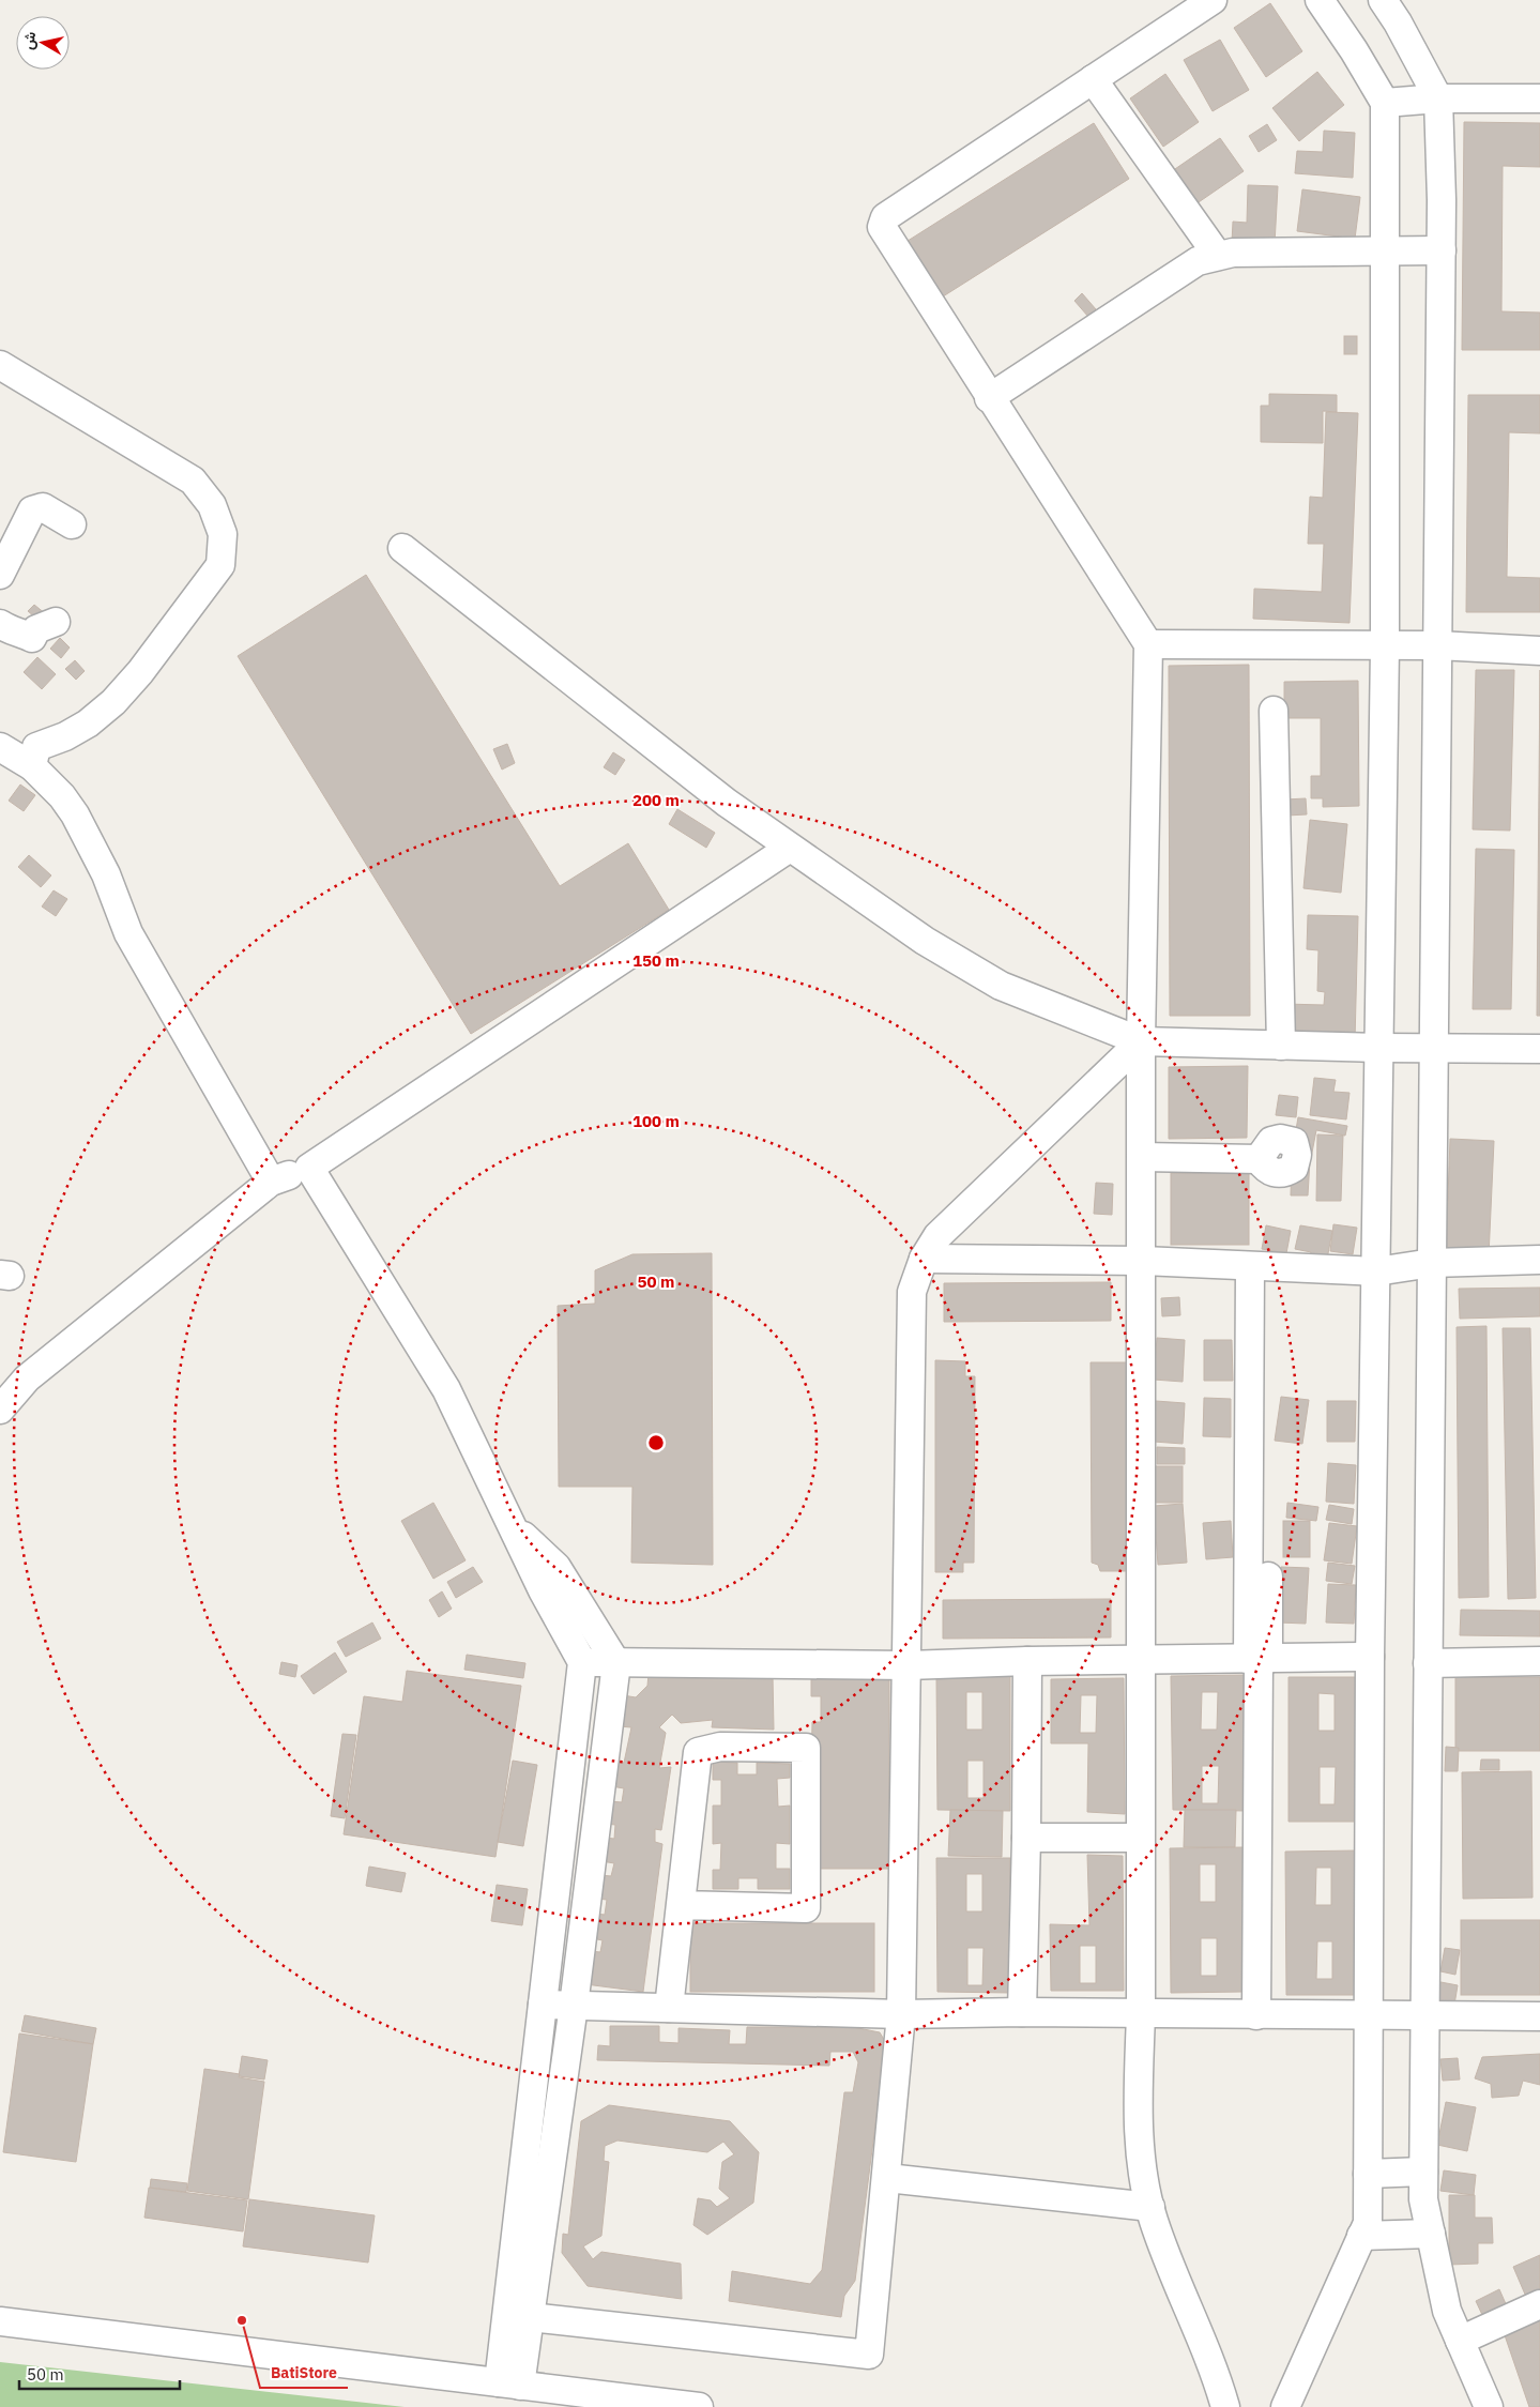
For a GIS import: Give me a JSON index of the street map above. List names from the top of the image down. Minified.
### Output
{"places":["BatiStore"],"scale_bar":"50 m","north":"left","rings":["200 m","150 m","100 m","50 m"]}
